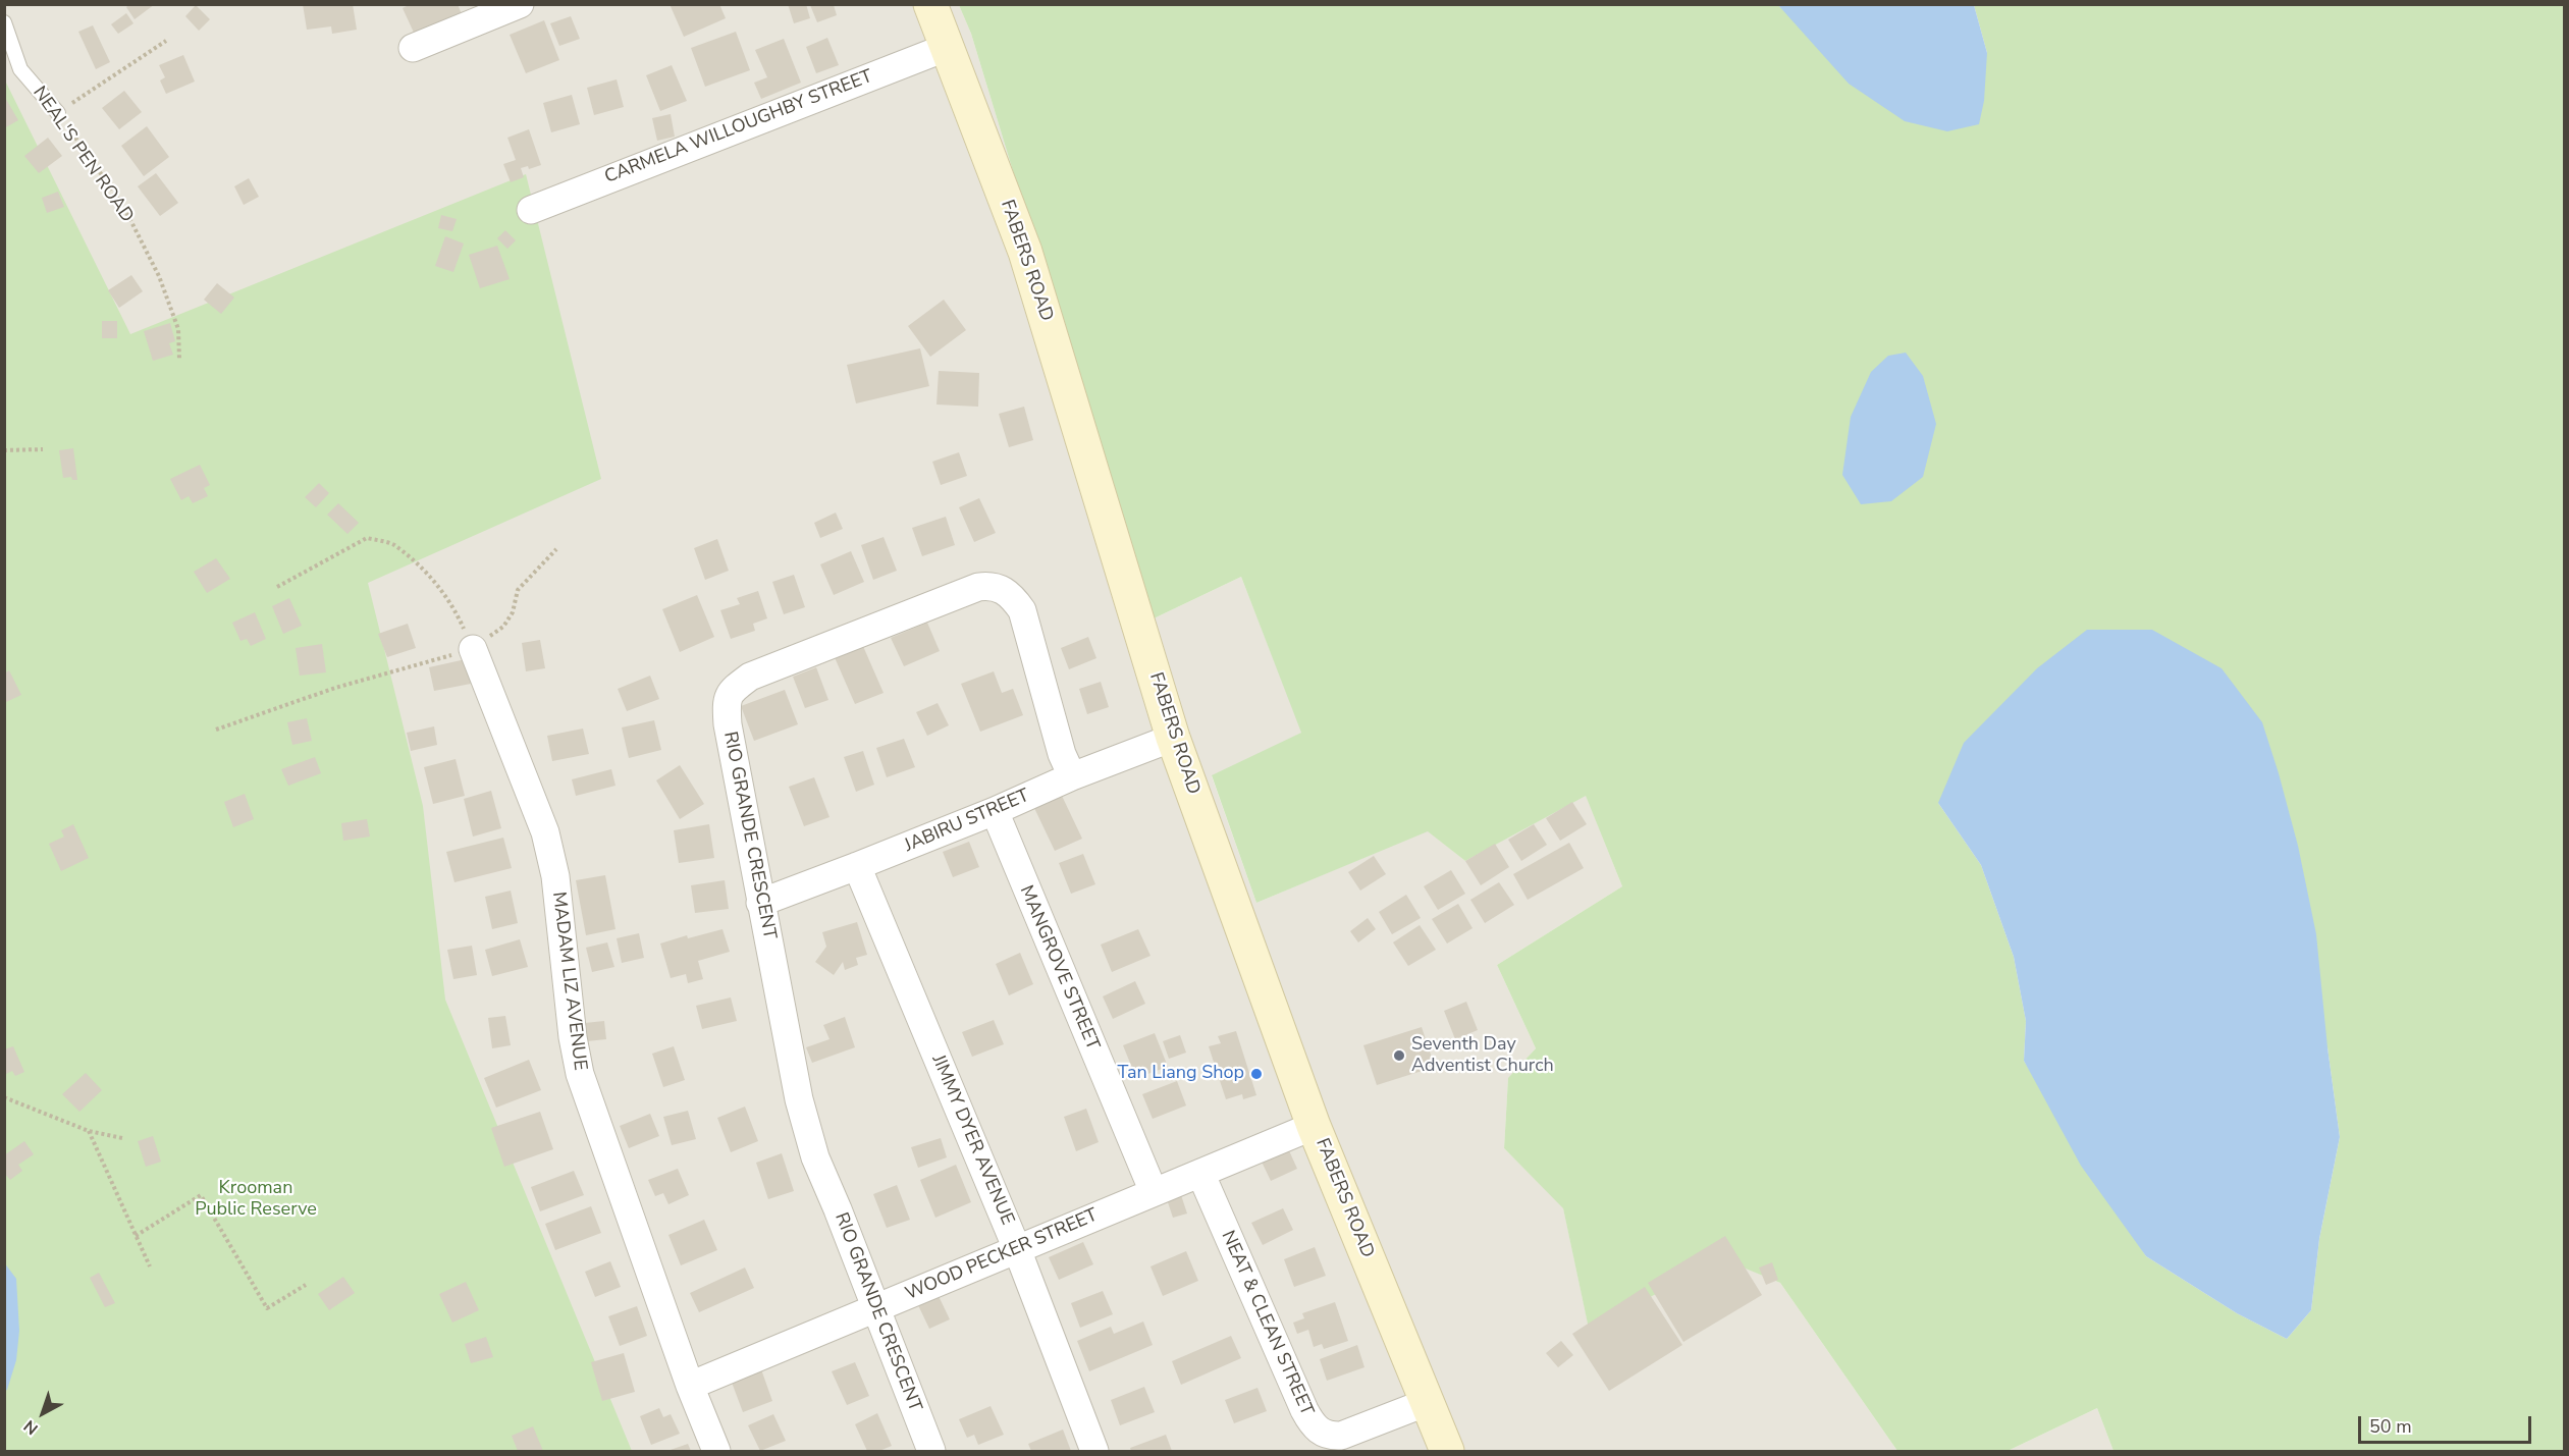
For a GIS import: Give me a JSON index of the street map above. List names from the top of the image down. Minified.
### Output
{"streets":{"main road":["FABERS ROAD"],"street":["CARMELA WILLOUGHBY STREET","JABIRU STREET","RIO GRANDE CRESCENT","MANGROVE STREET","MADAM LIZ AVENUE","JIMMY DYER AVENUE","WOOD PECKER STREET","NEAT & CLEAN STREET"],"lane":["NEAL'S PEN ROAD"]},"crossings":[["CARMELA WILLOUGHBY STREET","FABERS ROAD"],["FABERS ROAD","JABIRU STREET"],["FABERS ROAD","WOOD PECKER STREET"],["FABERS ROAD","NEAT & CLEAN STREET"],["JABIRU STREET","RIO GRANDE CRESCENT"],["JABIRU STREET","MANGROVE STREET"],["JABIRU STREET","JIMMY DYER AVENUE"],["RIO GRANDE CRESCENT","WOOD PECKER STREET"],["MANGROVE STREET","WOOD PECKER STREET"],["MADAM LIZ AVENUE","WOOD PECKER STREET"],["JIMMY DYER AVENUE","WOOD PECKER STREET"],["WOOD PECKER STREET","NEAT & CLEAN STREET"]],"parks":["Krooman Public Reserve"],"places":["Seventh Day Adventist Church","Tan Liang Shop"],"scale_bar":"50 m","north":"bottom left"}
